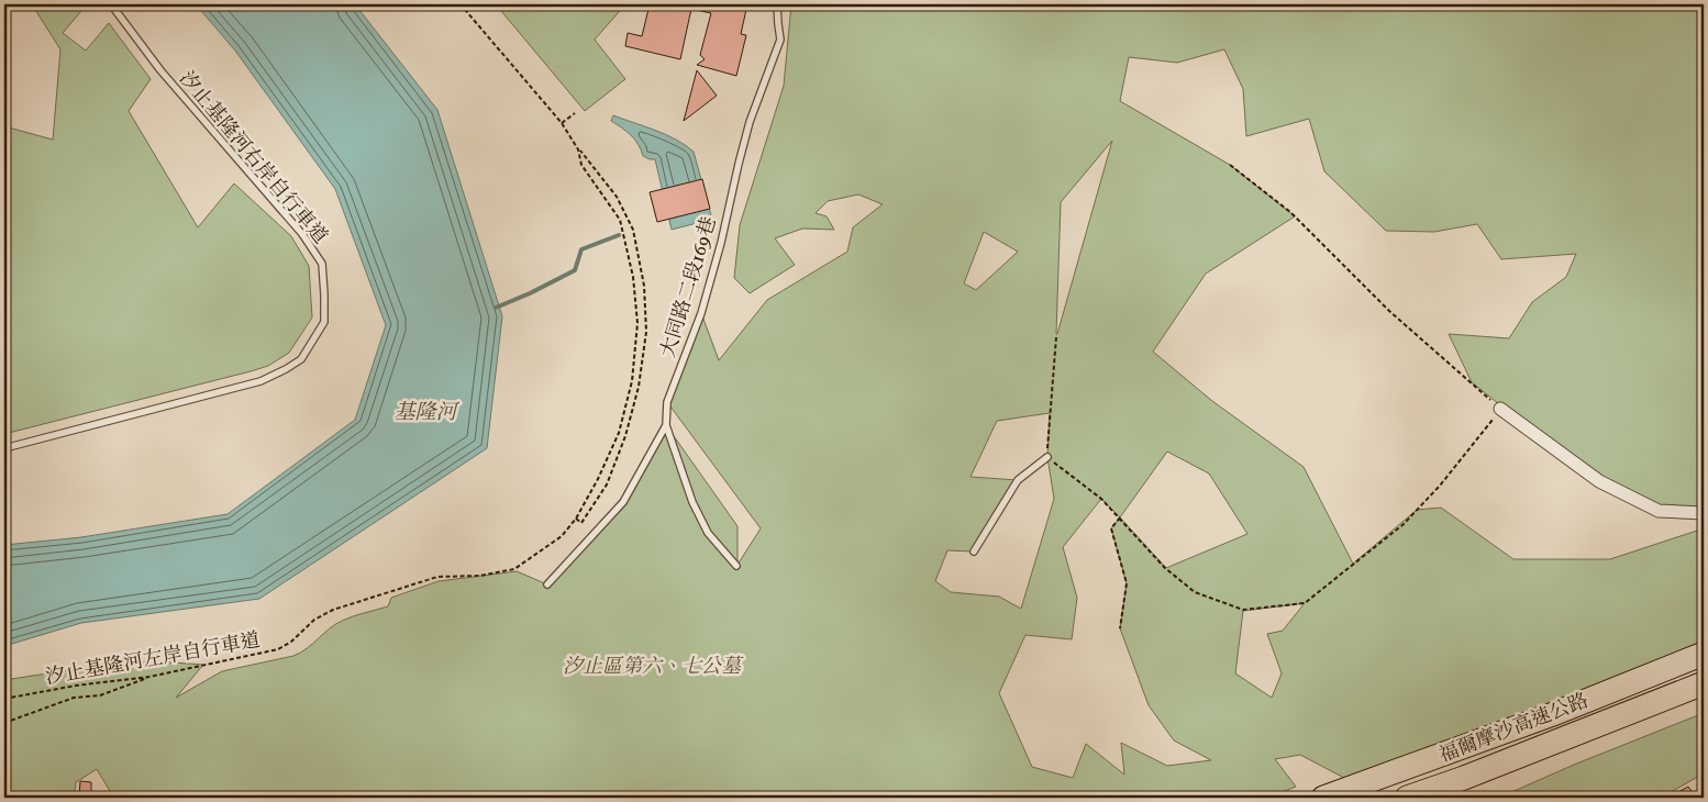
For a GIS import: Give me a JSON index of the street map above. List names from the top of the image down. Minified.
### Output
{"streets":{"highway":["福爾摩沙高速公路"],"lane":["汐止基隆河右岸自行車道","大同路二段169巷"],"path":["汐止基隆河左岸自行車道"]},"water":["基隆河"],"parks":["汐止區第六、七公墓"]}
